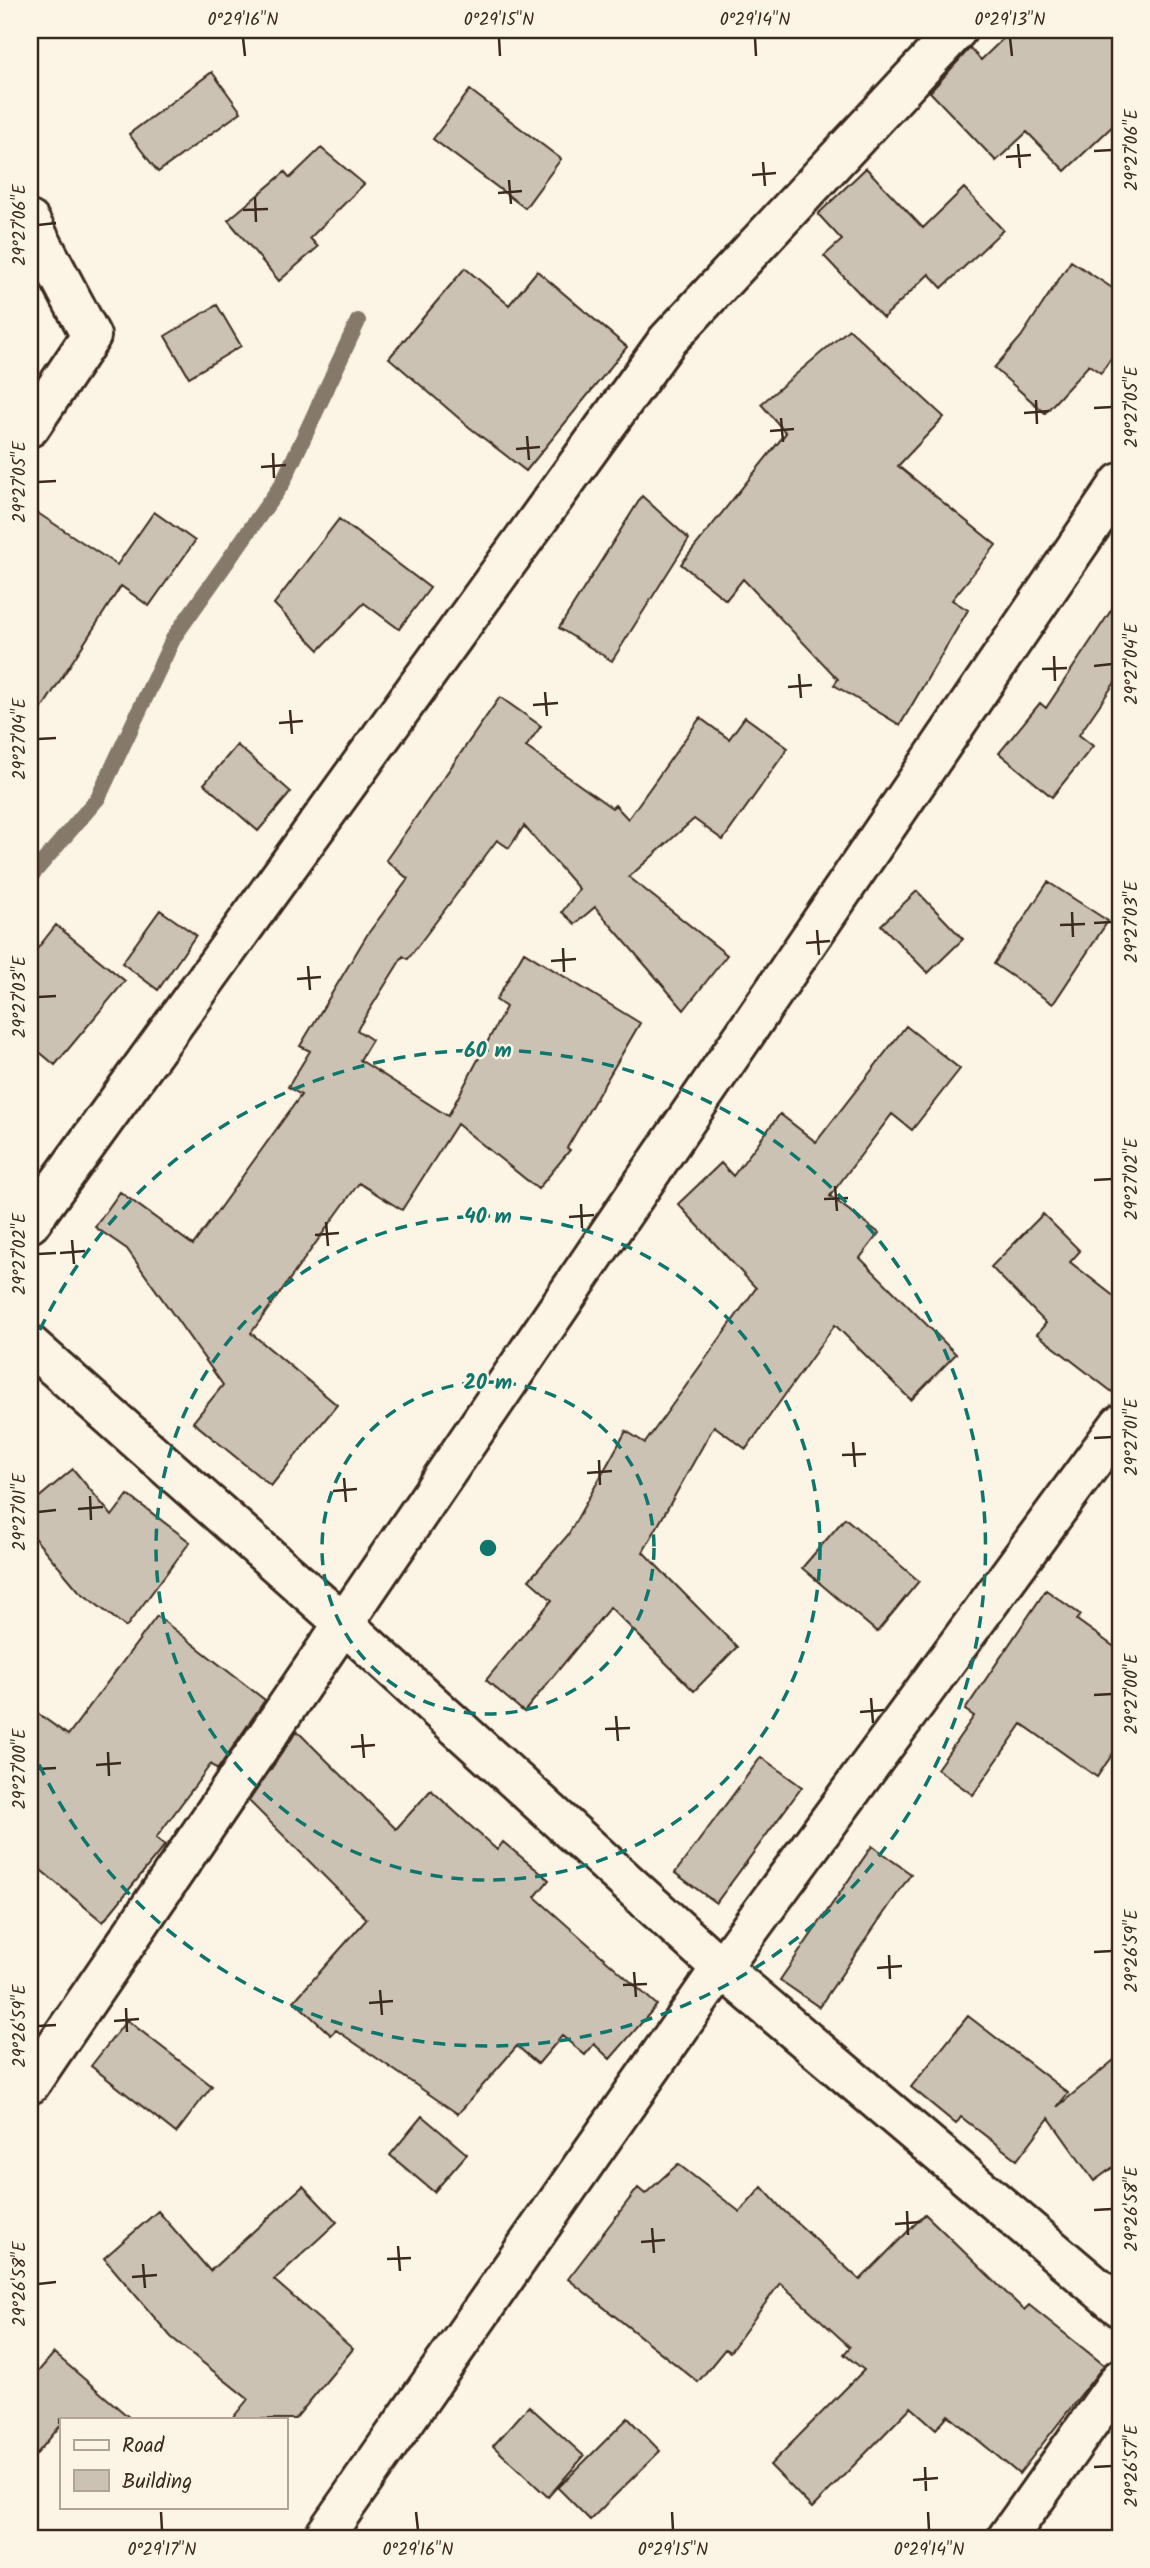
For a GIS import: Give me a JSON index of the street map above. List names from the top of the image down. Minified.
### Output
{"legend":["Road","Building"],"coordinates":["0°29'16\"N","0°29'15\"N","0°29'14\"N","0°29'13\"N","29°27'06\"E","29°27'05\"E","29°27'04\"E","29°27'03\"E","29°27'02\"E","29°27'01\"E","29°27'00\"E","29°26'59\"E","29°26'58\"E","29°26'57\"E","0°29'17\"N"],"rings":["60 m","40 m","20 m"]}
